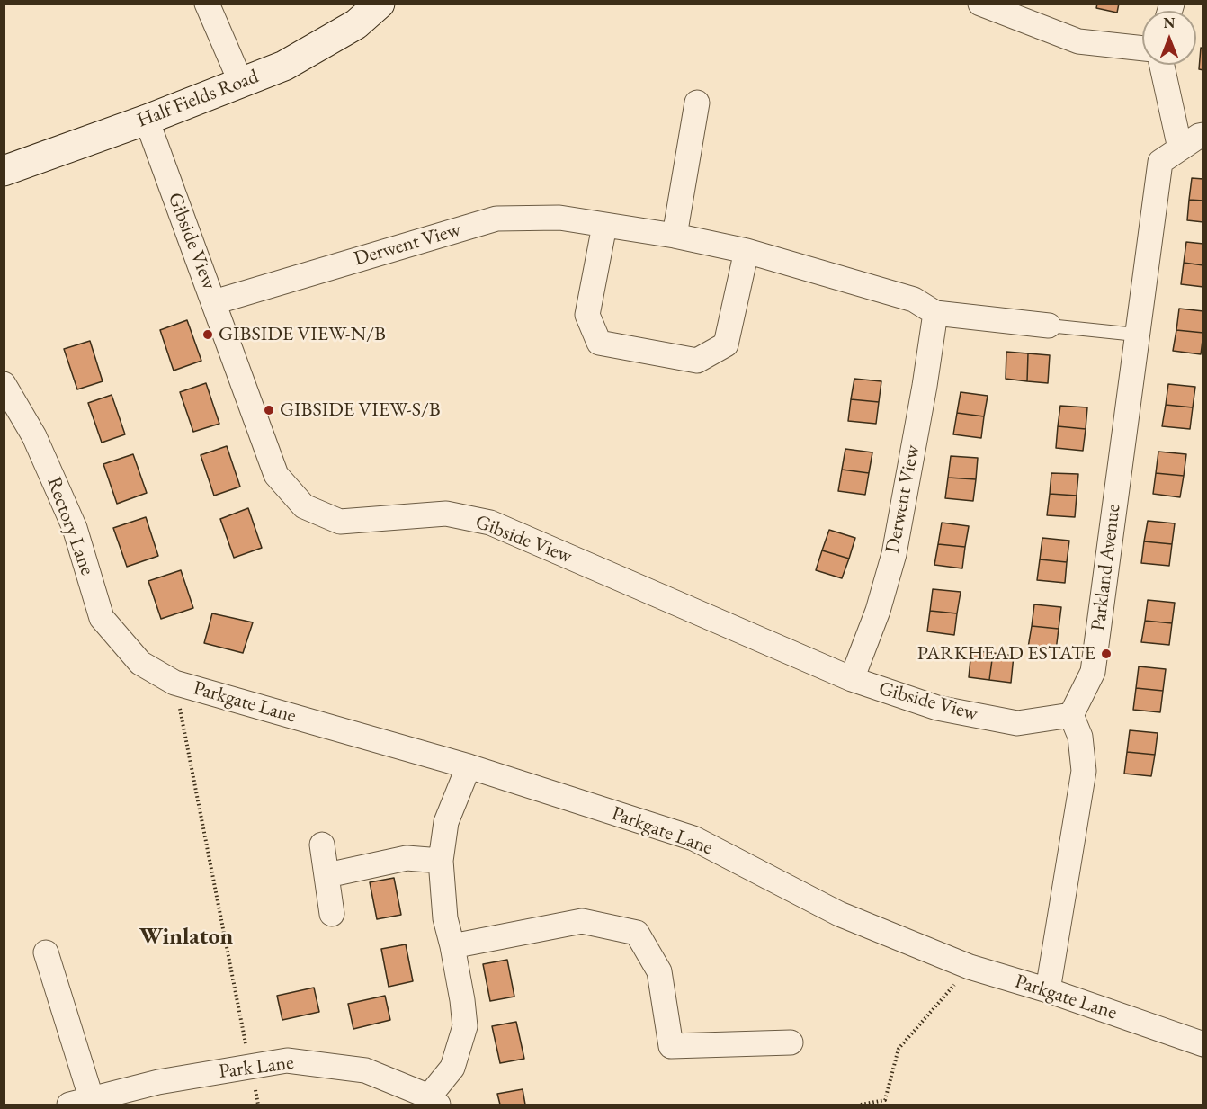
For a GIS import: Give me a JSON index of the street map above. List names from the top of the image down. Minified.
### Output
{"streets":{"street":["Half Fields Road","Gibside View","Derwent View","Rectory Lane","Parkland Avenue","Parkgate Lane","Park Lane"]},"crossings":[["Half Fields Road","Gibside View"],["Gibside View","Derwent View"],["Gibside View","Parkland Avenue"],["Rectory Lane","Parkgate Lane"]],"districts":["Winlaton"],"places":["GIBSIDE VIEW-N/B","GIBSIDE VIEW-S/B","PARKHEAD ESTATE"],"north":"top"}
